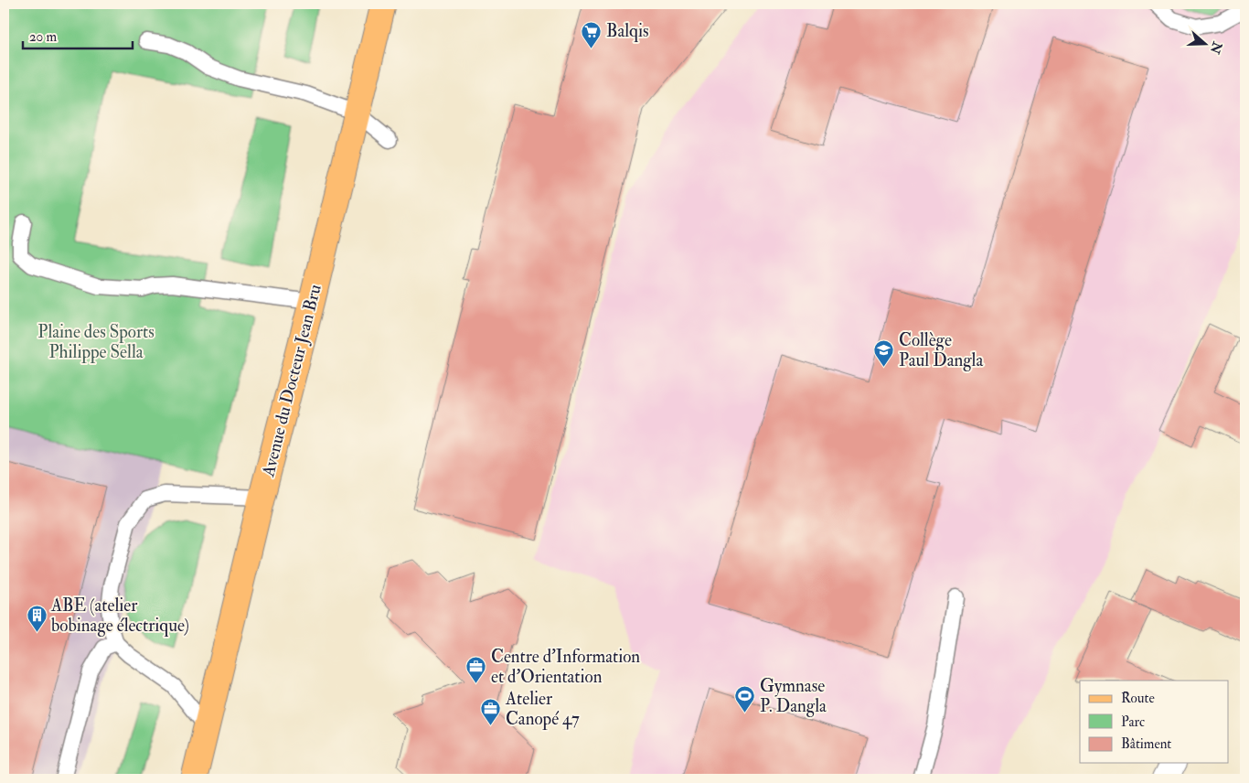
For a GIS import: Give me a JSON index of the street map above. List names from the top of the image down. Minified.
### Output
{"streets":{"main road":["Avenue du Docteur Jean Bru"]},"parks":["Plaine des Sports Philippe Sella"],"places":{"supermarket":["Balqis"],"school or university":["Collège Paul Dangla"],"building":["ABE (atelier bobinage électrique)"],"office":["Centre d'Information et d'Orientation","Atelier Canopé 47"],"sports":["Gymnase P. Dangla"]},"legend":["Route","Parc","Bâtiment"],"scale_bar":"20 m","north":"right"}
